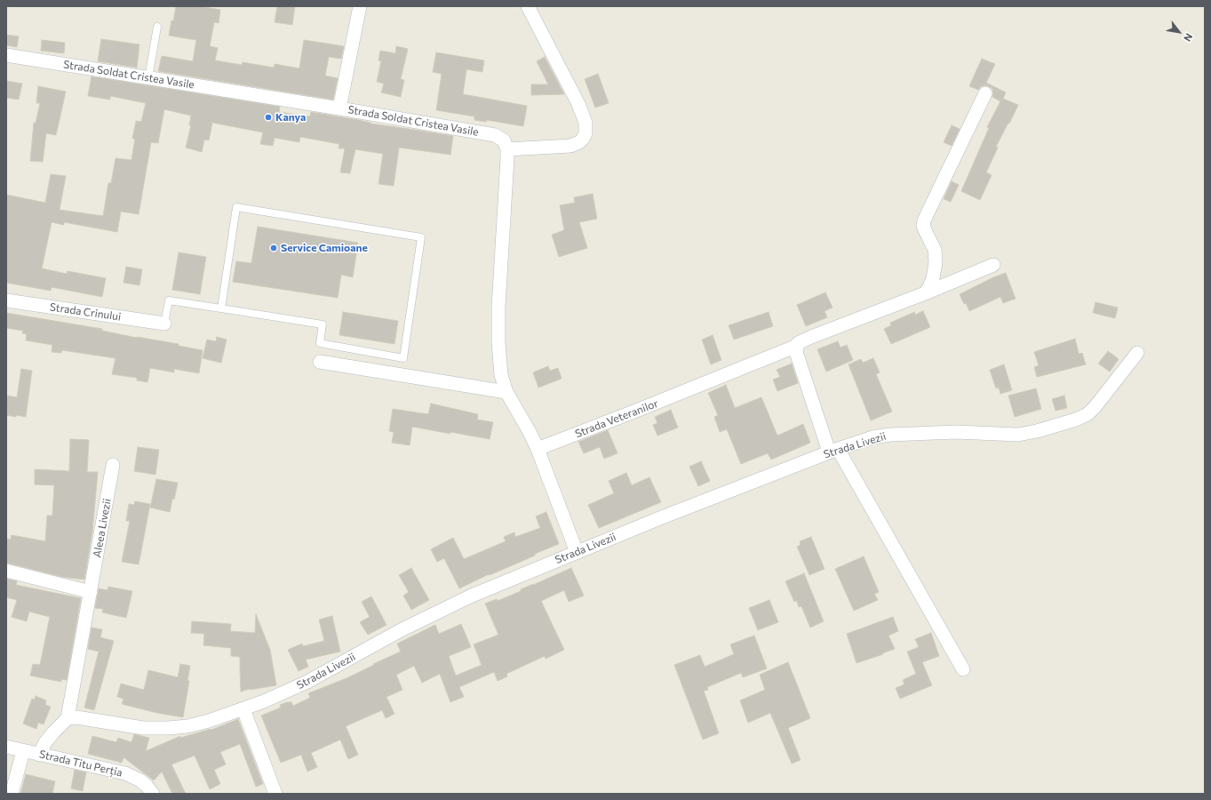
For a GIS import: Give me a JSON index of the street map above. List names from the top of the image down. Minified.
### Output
{"streets":{"street":["Strada Soldat Cristea Vasile","Strada Crinului","Strada Veteranilor","Strada Livezii","Aleea Livezii","Strada Titu Perția"]},"crossings":[["Strada Livezii","Aleea Livezii"]],"places":["Kanya","Service Camioane"],"north":"bottom right"}
